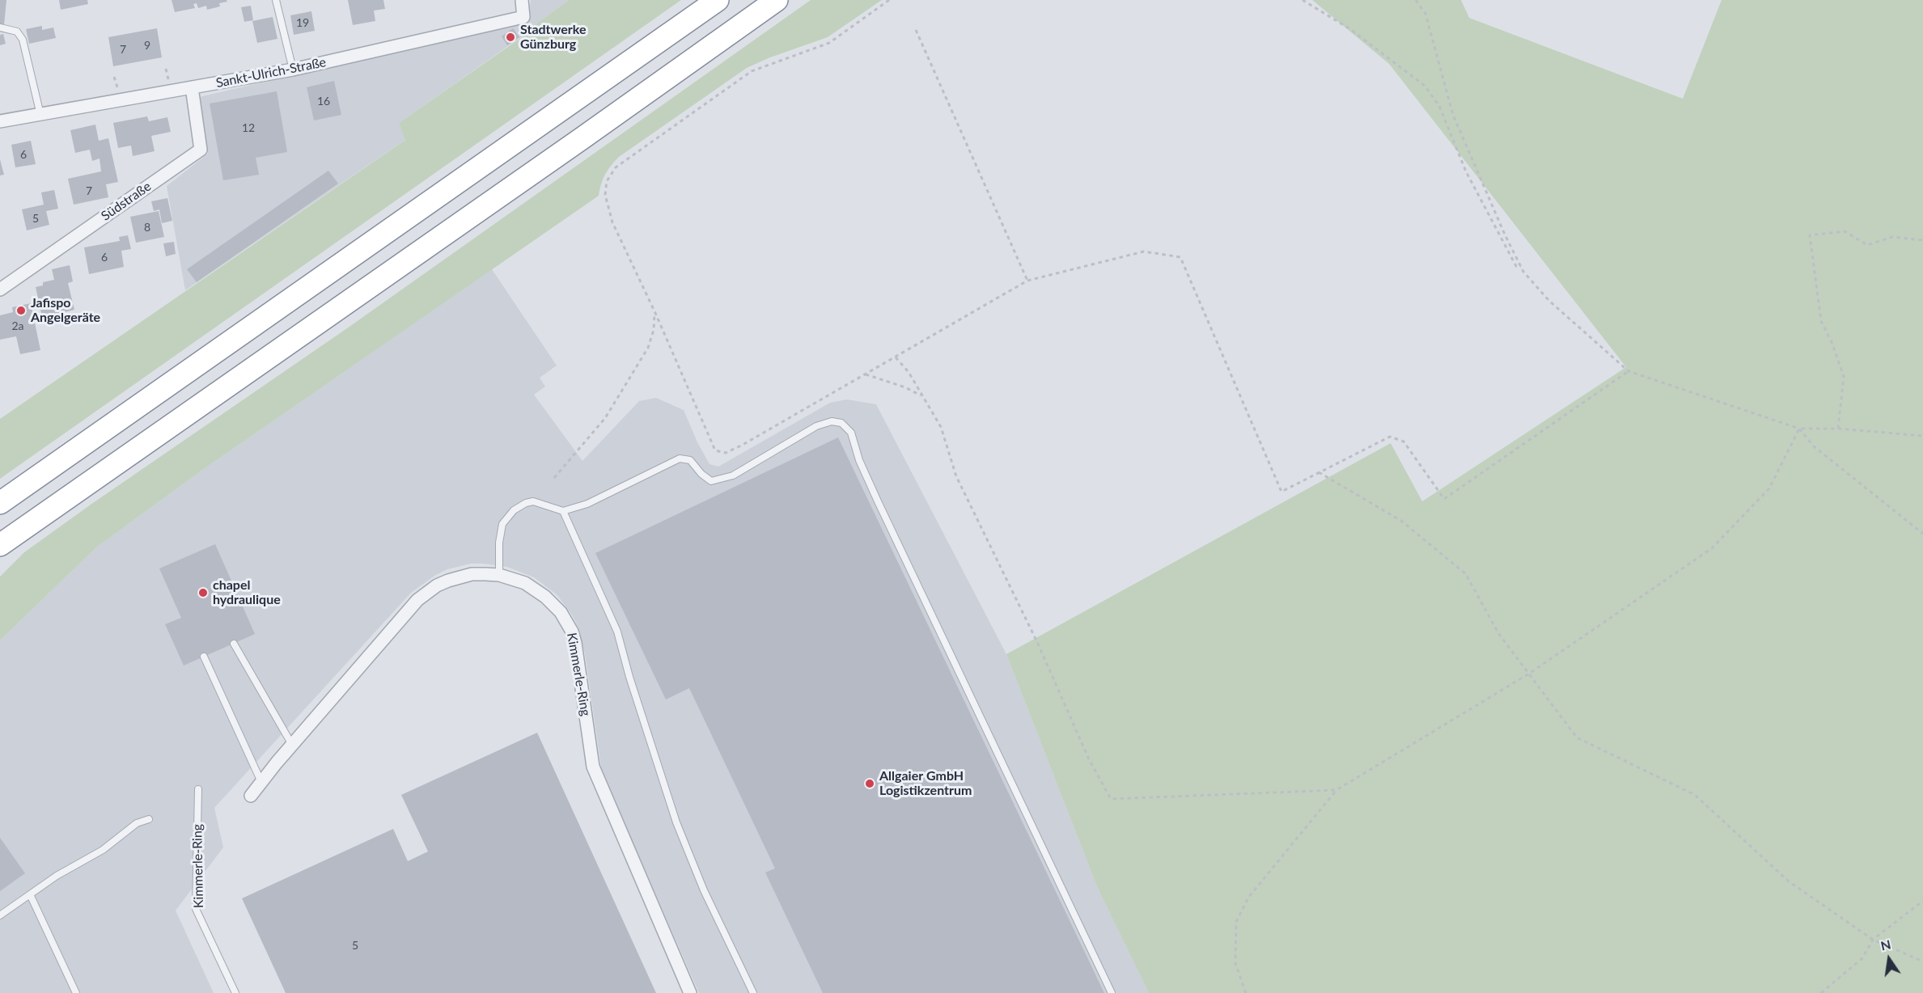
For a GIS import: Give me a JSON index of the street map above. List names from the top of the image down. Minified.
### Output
{"streets":{"street":["Sankt-Ulrich-Straße","Südstraße","Kimmerle-Ring"]},"crossings":[["Sankt-Ulrich-Straße","Südstraße"]],"places":["Stadtwerke Günzburg","Jafispo Angelgeräte","chapel hydraulique","Allgaier GmbH Logistikzentrum"],"house_numbers":["19","9","7","16","12","6","7","5","8","6","2a","5"],"north":"top"}
